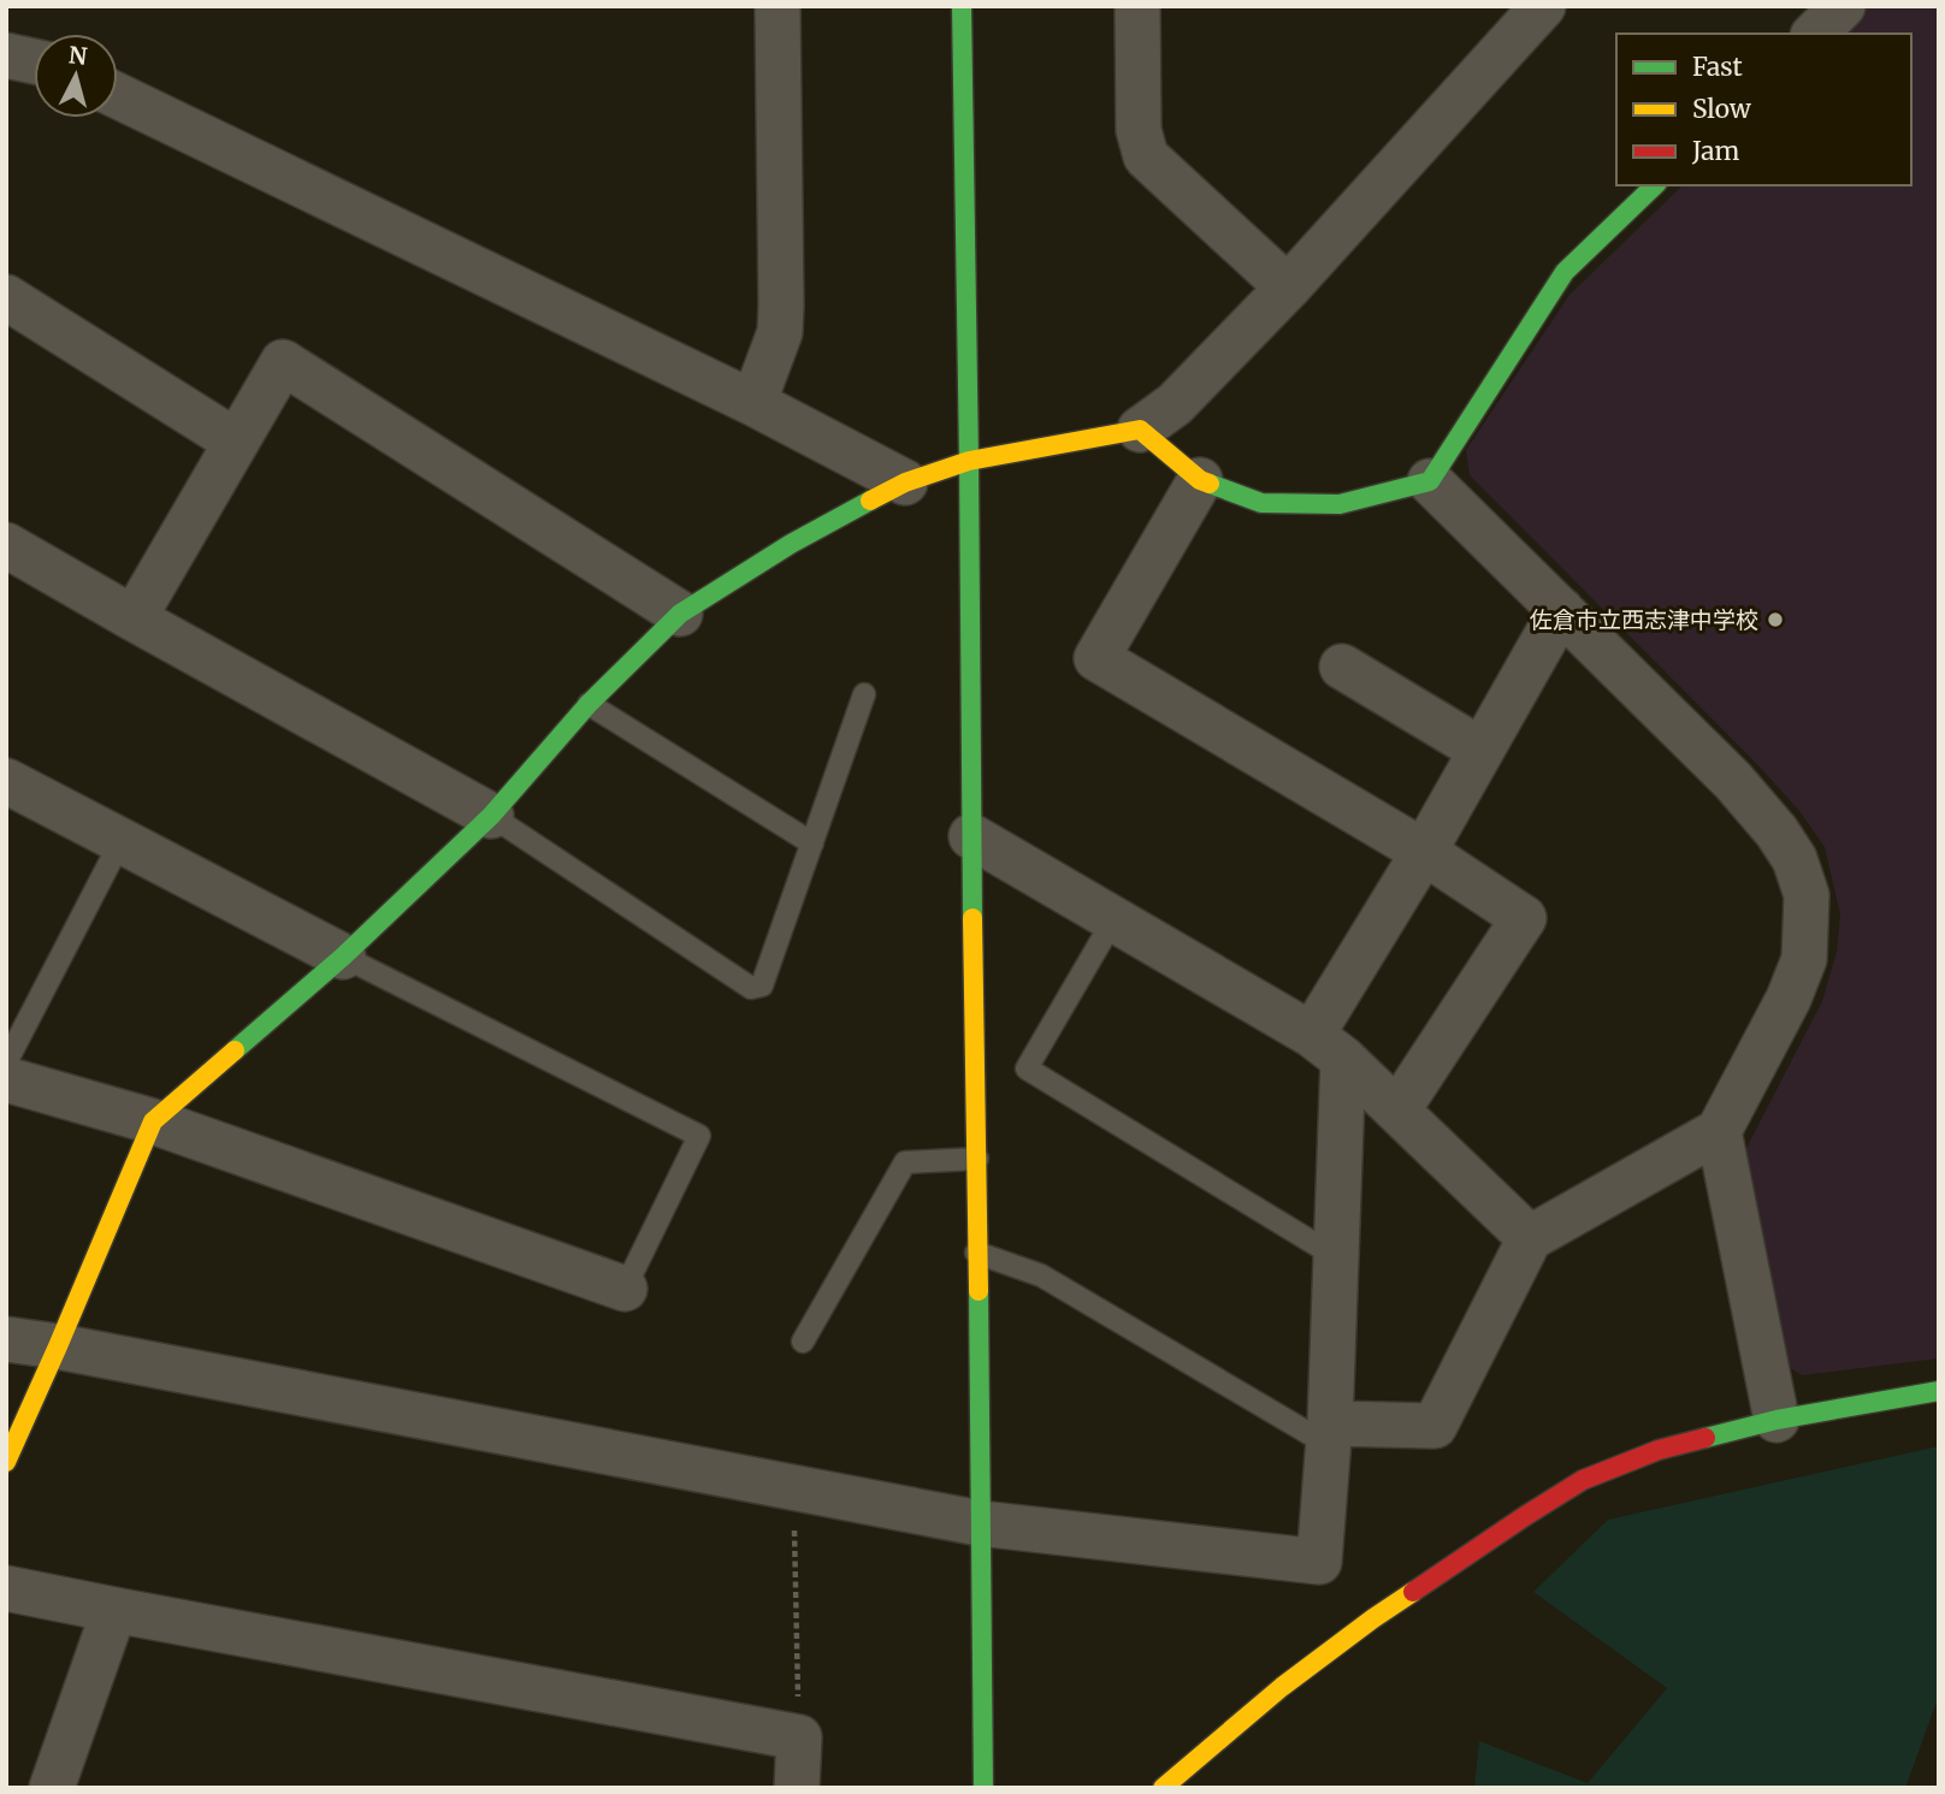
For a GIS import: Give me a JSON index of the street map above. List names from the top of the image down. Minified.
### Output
{"places":["佐倉市立西志津中学校"],"legend":["Fast","Slow","Jam"],"north":"top"}
